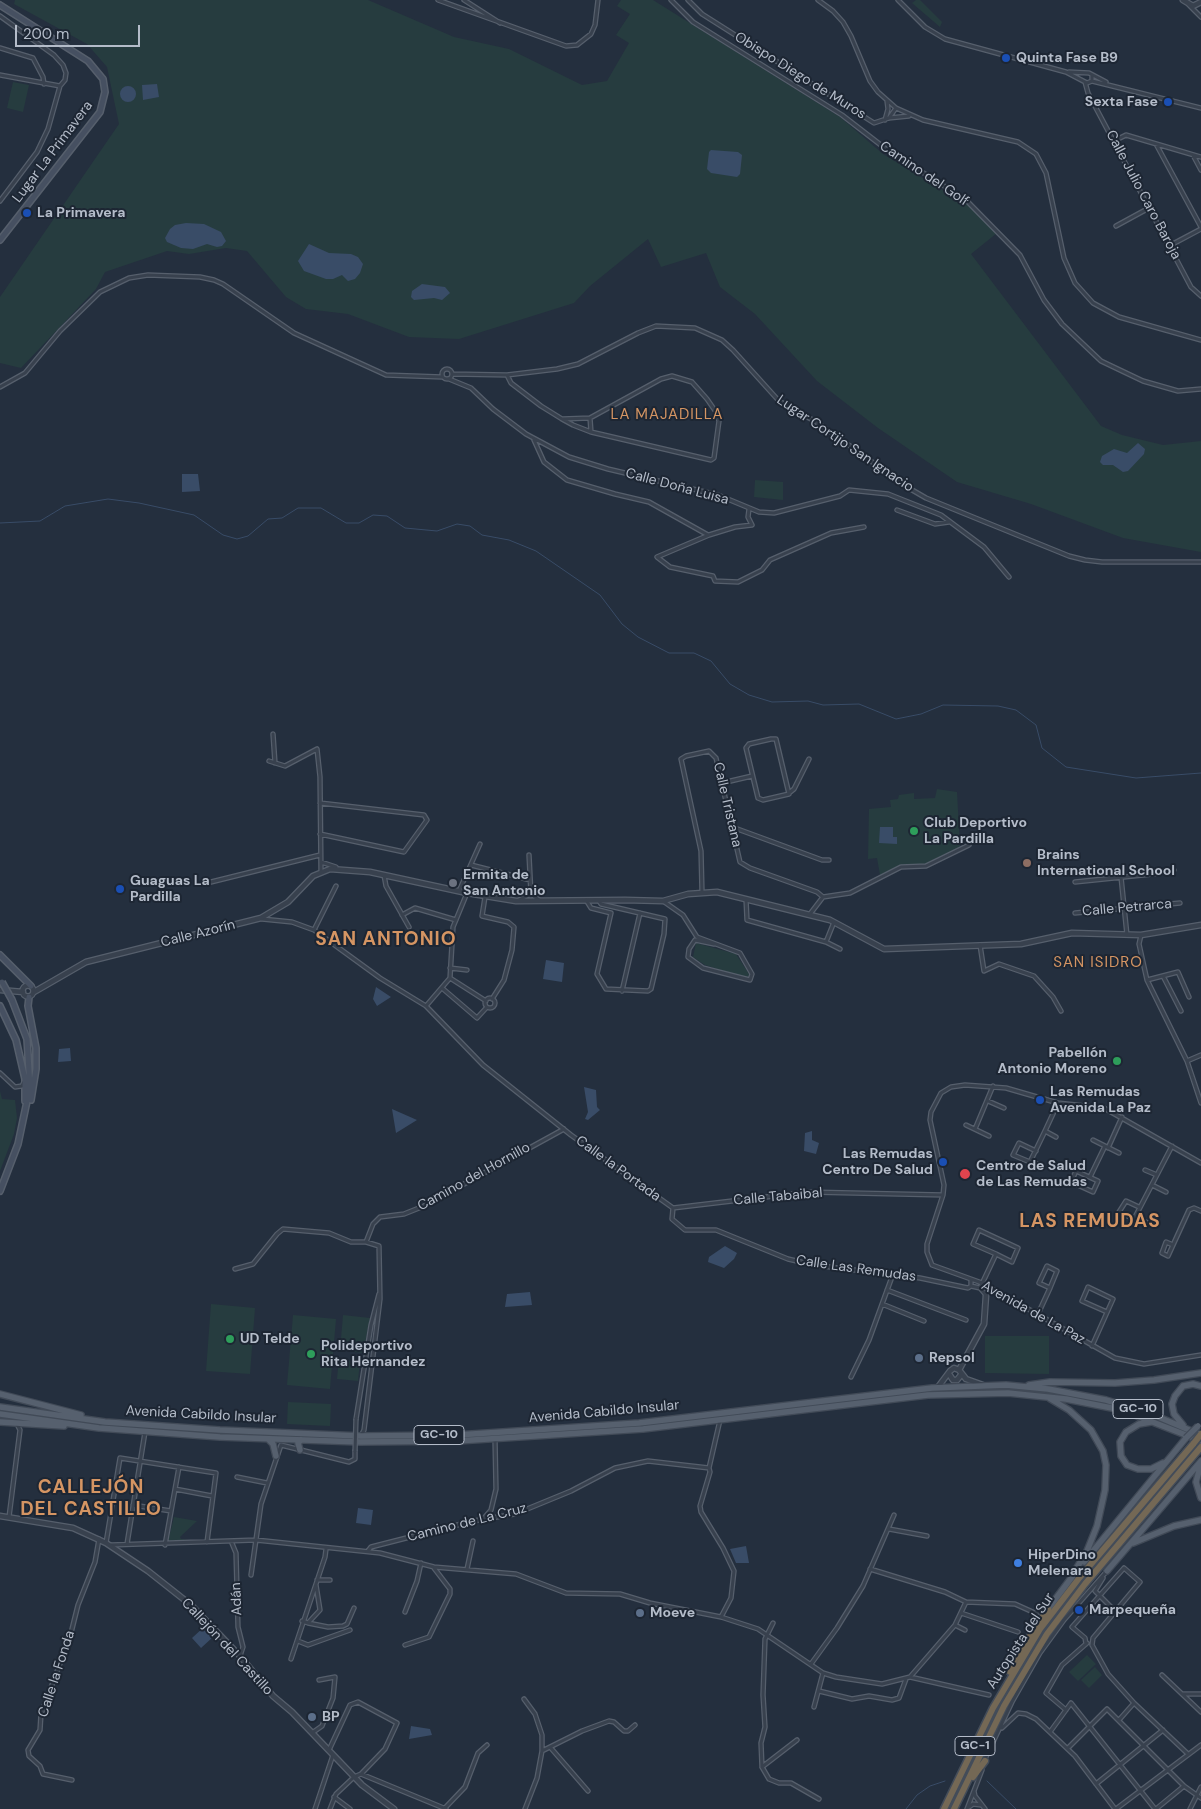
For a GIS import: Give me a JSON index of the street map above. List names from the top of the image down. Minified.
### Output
{"streets":{"highway":["Autopista del Sur","GC-1"],"main road":["Lugar La Primavera","GC-10","Avenida Cabildo Insular"],"street":["Obispo Diego de Muros","Camino del Golf","Calle Julio Caro Baroja","Lugar Cortijo San Ignacio","Calle Doña Luisa","Calle Tristana","Calle Petrarca","Calle Azorín","Calle la Portada","Camino del Hornillo","Calle Tabaibal","Calle Las Remudas","Avenida de La Paz","Camino de La Cruz","Adán","Callejón del Castillo","Calle la Fonda"]},"crossings":[["Lugar Cortijo San Ignacio","Calle Doña Luisa"],["Calle Azorín","Calle la Portada"],["Calle la Portada","Camino del Hornillo"],["Calle la Portada","Calle Tabaibal"],["Calle la Portada","Calle Las Remudas"],["Calle Tabaibal","Calle Las Remudas"],["Calle Tabaibal","Avenida de La Paz"],["Avenida Cabildo Insular","Autopista del Sur"],["Adán","Callejón del Castillo"],["Callejón del Castillo","Calle la Fonda"]],"districts":["LA MAJADILLA","SAN ANTONIO","SAN ISIDRO","LAS REMUDAS","CALLEJÓN DEL CASTILLO"],"places":["Quinta Fase B9","Sexta Fase","La Primavera","Club Deportivo La Pardilla","Brains International School","Ermita de San Antonio","Guaguas La Pardilla","Pabellón Antonio Moreno","Las Remudas Avenida La Paz","Las Remudas Centro De Salud","Centro de Salud de Las Remudas","UD Telde","Polideportivo Rita Hernandez","Repsol","HiperDino Melenara","Marpequeña","Moeve","BP"],"scale_bar":"200 m"}
